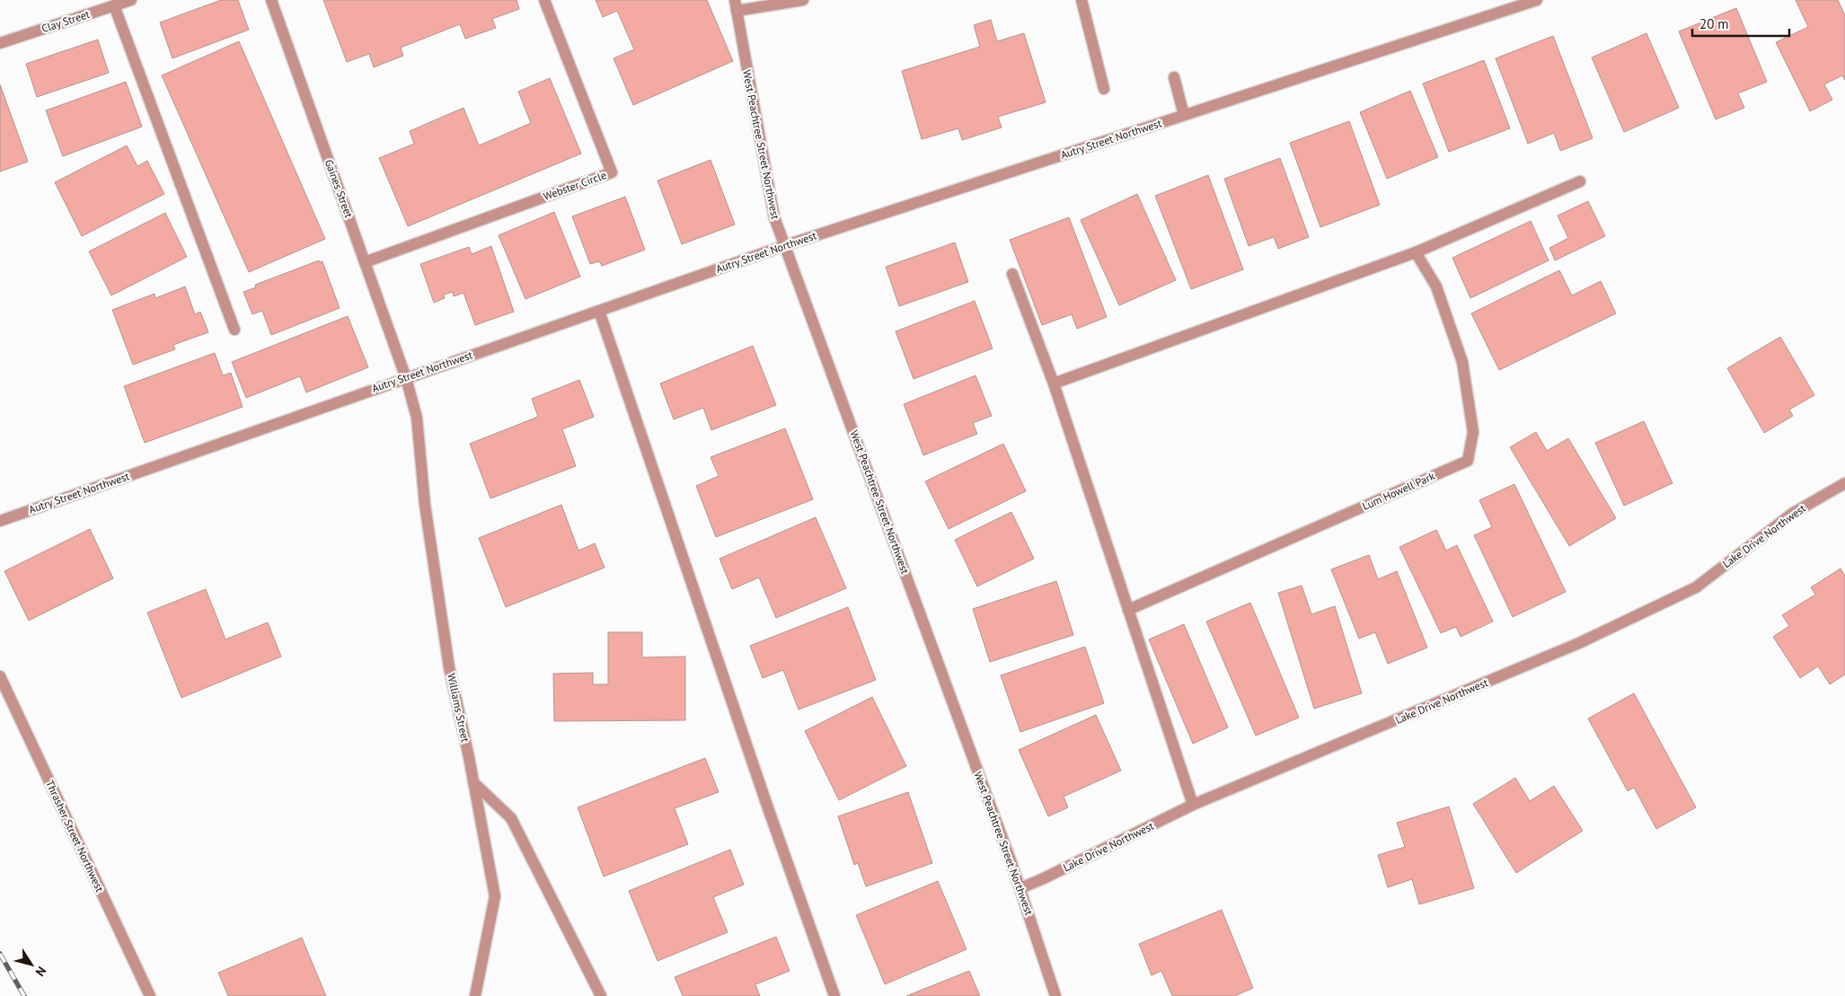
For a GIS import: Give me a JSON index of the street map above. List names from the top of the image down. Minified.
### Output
{"streets":{"street":["Clay Street","Autry Street Northwest","West Peachtree Street Northwest","Webster Circle","Gaines Street","Lum Howell Park","Lake Drive Northwest","Williams Street","Thrasher Street Northwest"]},"crossings":[["Autry Street Northwest","West Peachtree Street Northwest"],["Autry Street Northwest","Gaines Street"],["Autry Street Northwest","Williams Street"],["West Peachtree Street Northwest","Lake Drive Northwest"],["Webster Circle","Gaines Street"],["Gaines Street","Williams Street"]],"scale_bar":"20 m","north":"bottom right"}
